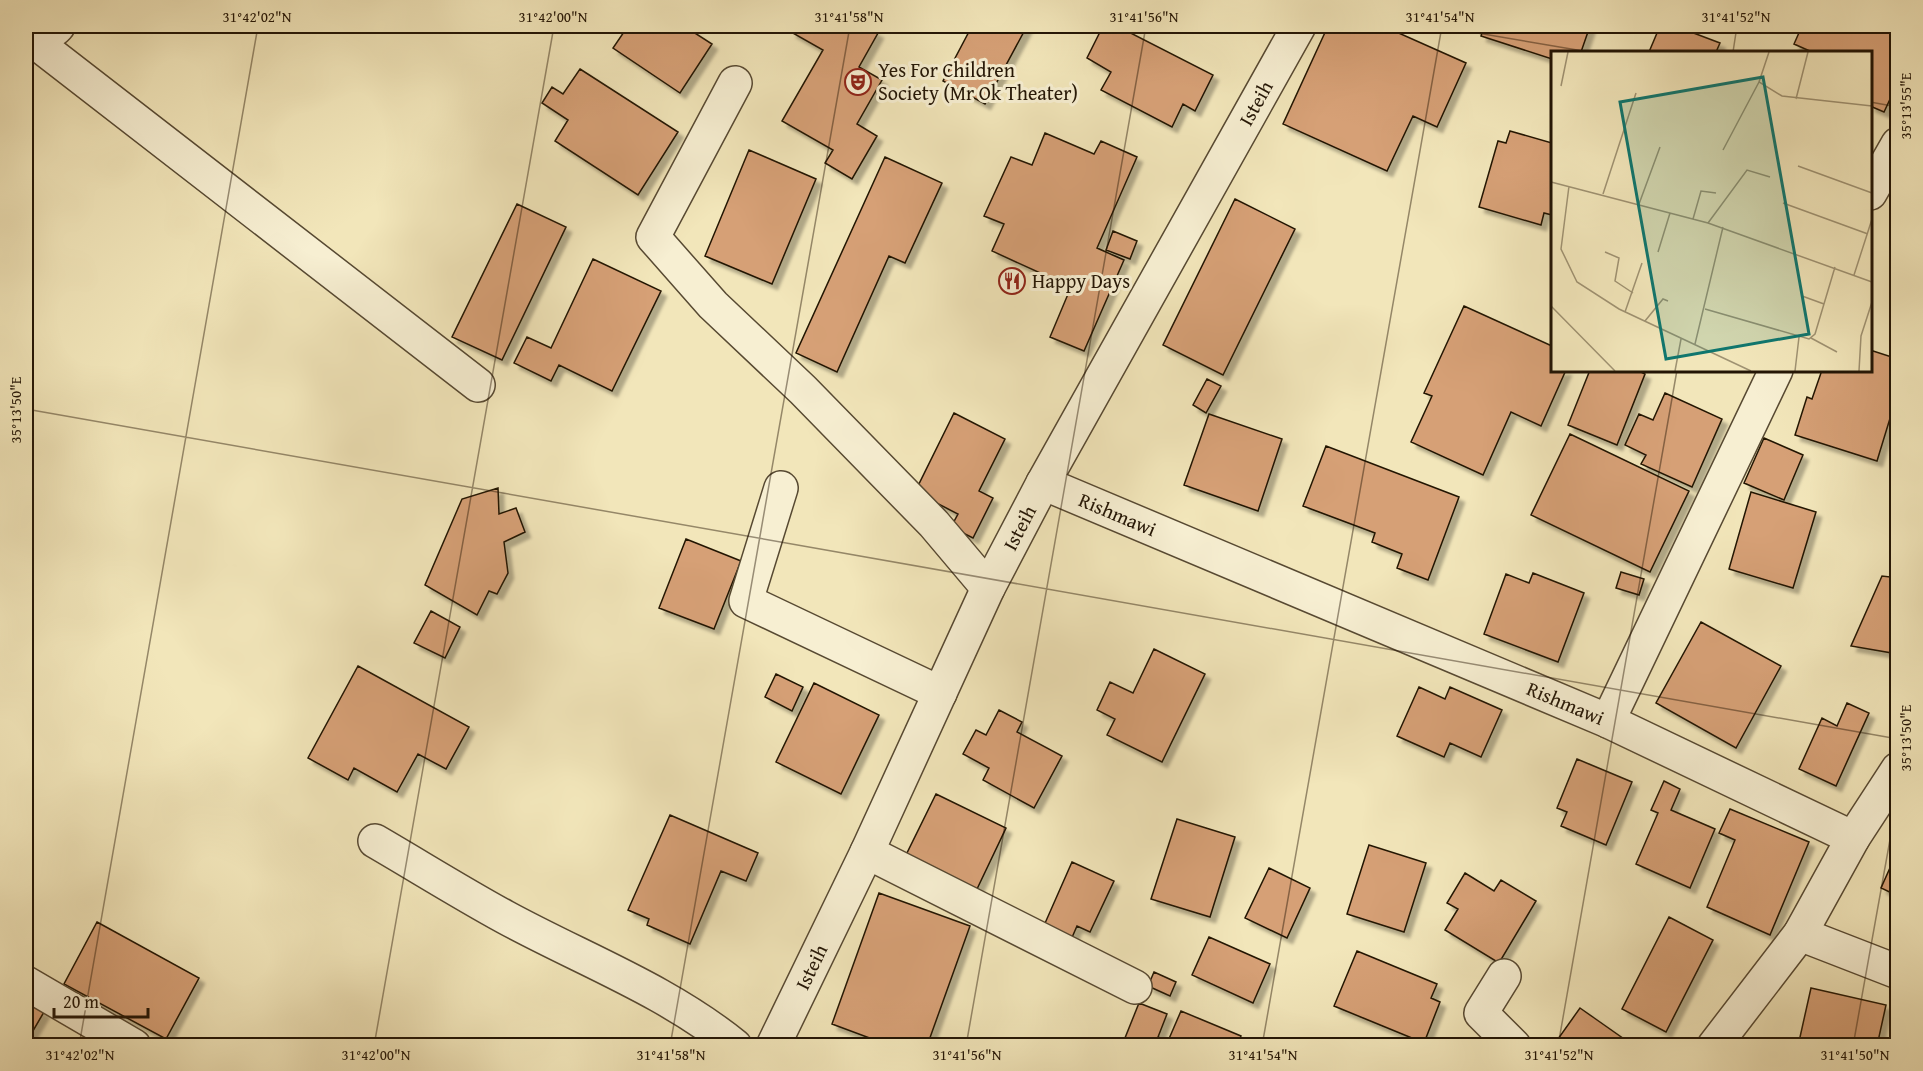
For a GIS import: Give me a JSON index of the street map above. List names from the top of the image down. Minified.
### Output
{"streets":{"street":["Isteih","Rishmawi"]},"crossings":[["Isteih","Rishmawi"]],"places":{"theatre":["Yes For Children Society (Mr Ok Theater)"],"restaurant":["Happy Days"]},"scale_bar":"20 m","coordinates":["31°42'02\"N","31°42'00\"N","31°41'58\"N","31°41'56\"N","31°41'54\"N","31°41'52\"N","35°13'55\"E","35°13'50\"E","31°41'50\"N"]}
